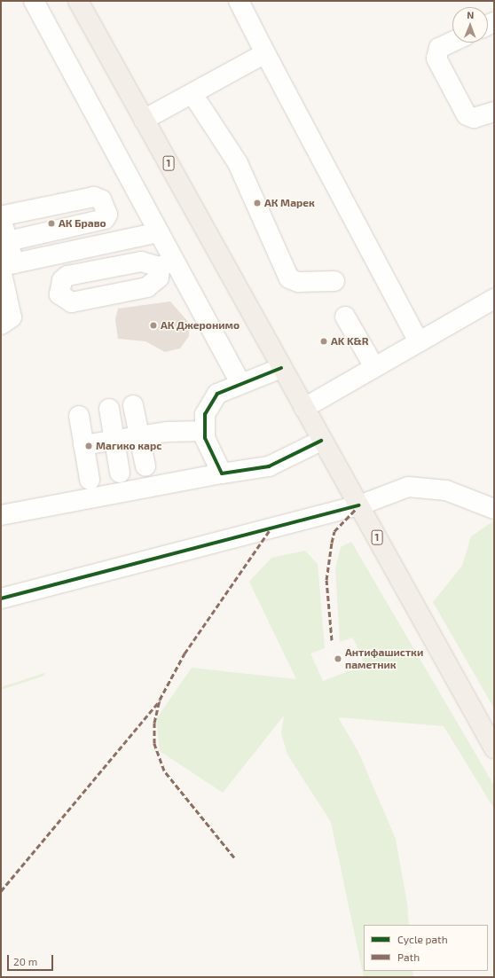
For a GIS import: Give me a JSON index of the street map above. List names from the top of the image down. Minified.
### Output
{"streets":{"main road":["1"]},"places":["АК Марек","АК Браво","АК Джеронимо","AK K&R","Магико карс","Антифашистки паметник"],"legend":["Cycle path","Path"],"scale_bar":"20 m","north":"top"}
